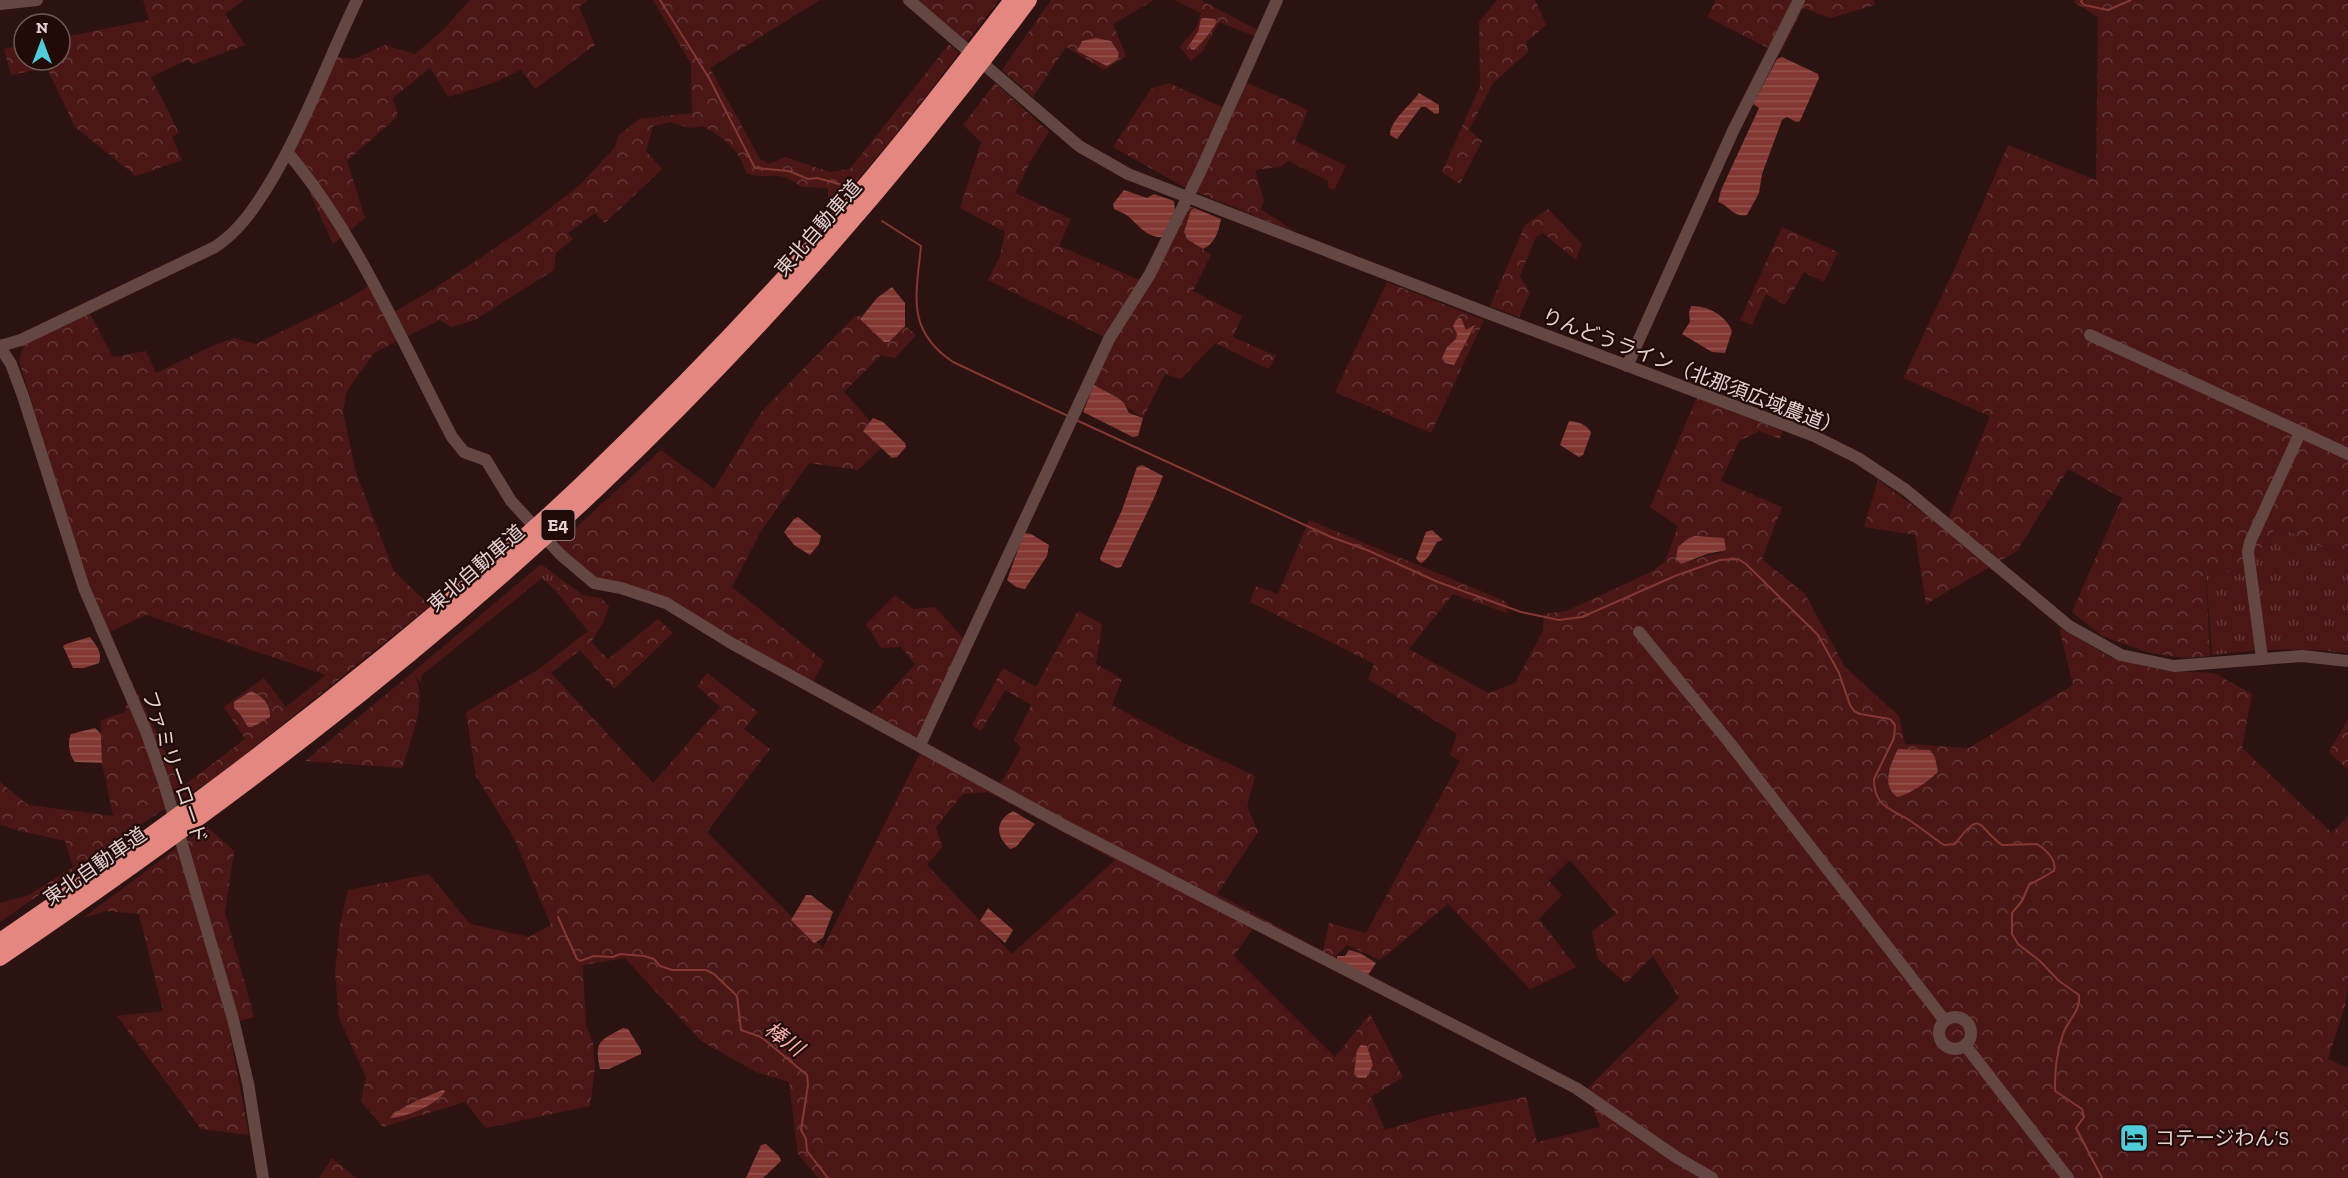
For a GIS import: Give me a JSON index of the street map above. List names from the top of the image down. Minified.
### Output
{"streets":{"highway":["東北自動車道","E4"],"street":["りんどうライン（北那須広域農道）","ファミリーロード"]},"water":["棒川"],"places":{"hotel":["コテージわん’S"]},"north":"top"}
